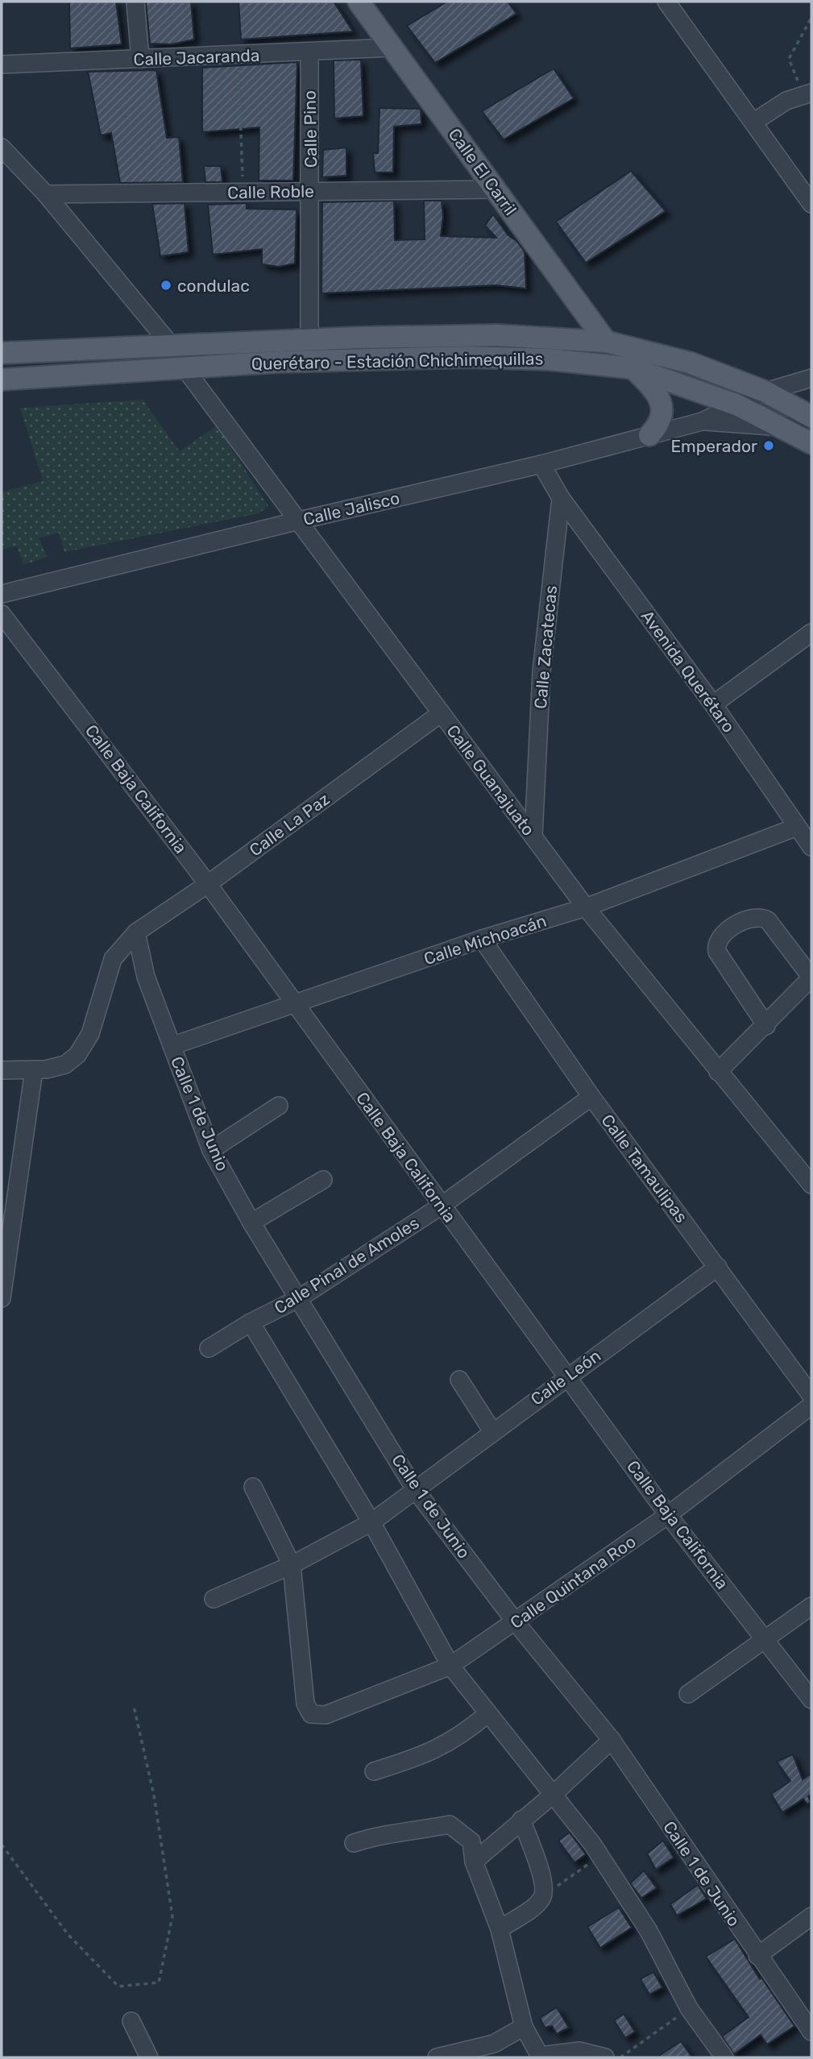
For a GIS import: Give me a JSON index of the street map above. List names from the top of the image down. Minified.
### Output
{"streets":{"main road":["Calle El Carril","Querétaro - Estación Chichimequillas"],"street":["Calle Jacaranda","Calle Pino","Calle Roble","Calle Jalisco","Calle Zacatecas","Avenida Querétaro","Calle Guanajuato","Calle Baja California","Calle La Paz","Calle Michoacán","Calle 1 de Junio","Calle Tamaulipas","Calle Pinal de Amoles","Calle León","Calle Quintana Roo"]},"crossings":[["Calle Jacaranda","Calle Pino"],["Calle Jacaranda","Calle El Carril"],["Calle Pino","Calle Roble"],["Calle Pino","Querétaro - Estación Chichimequillas"],["Calle El Carril","Calle Roble"],["Calle El Carril","Querétaro - Estación Chichimequillas"],["Querétaro - Estación Chichimequillas","Calle Jalisco"],["Querétaro - Estación Chichimequillas","Calle Guanajuato"],["Calle Jalisco","Calle Guanajuato"],["Calle Zacatecas","Avenida Querétaro"],["Calle Zacatecas","Calle Guanajuato"],["Avenida Querétaro","Calle Michoacán"],["Calle Guanajuato","Calle La Paz"],["Calle Guanajuato","Calle Michoacán"],["Calle Baja California","Calle La Paz"],["Calle Baja California","Calle Michoacán"],["Calle Baja California","Calle Pinal de Amoles"],["Calle Baja California","Calle León"],["Calle Baja California","Calle Quintana Roo"],["Calle La Paz","Calle 1 de Junio"],["Calle Michoacán","Calle 1 de Junio"],["Calle Michoacán","Calle Tamaulipas"],["Calle 1 de Junio","Calle Pinal de Amoles"],["Calle 1 de Junio","Calle León"],["Calle 1 de Junio","Calle Quintana Roo"],["Calle Tamaulipas","Calle Pinal de Amoles"],["Calle Tamaulipas","Calle León"]],"places":["condulac","Emperador"]}
